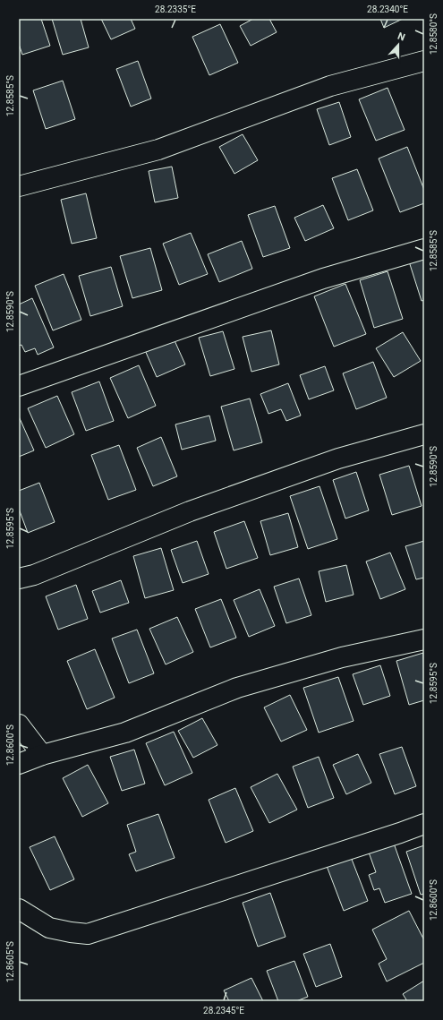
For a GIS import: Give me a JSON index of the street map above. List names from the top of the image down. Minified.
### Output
{"north":"top","coordinates":["28.2335°E","28.2340°E","12.8580°S","12.8585°S","12.8590°S","12.8595°S","12.8600°S","12.8605°S","28.2345°E"]}
